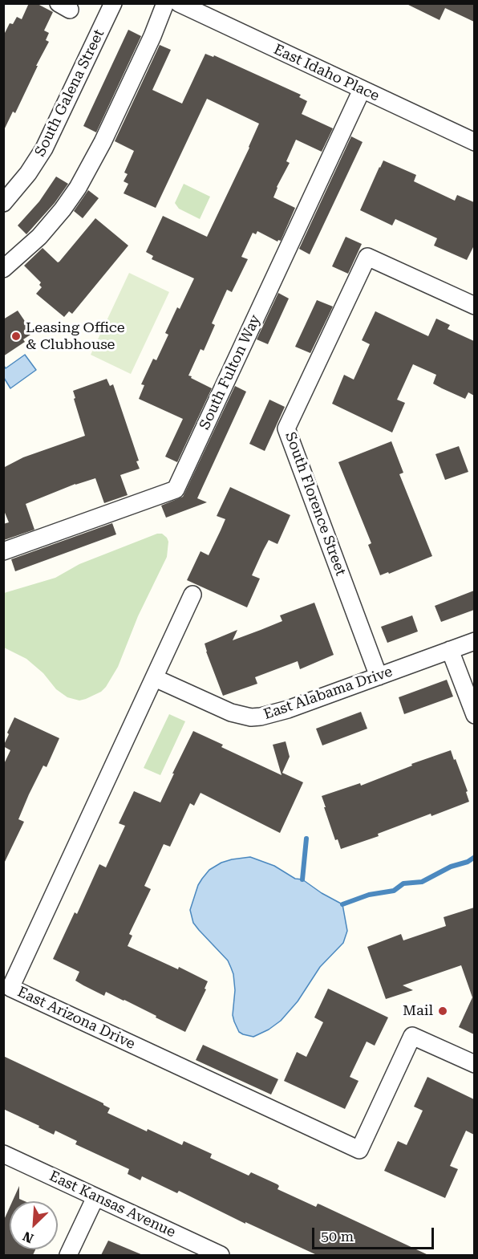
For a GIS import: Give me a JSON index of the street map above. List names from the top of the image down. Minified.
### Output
{"streets":{"street":["East Idaho Place","South Galena Street","South Fulton Way","South Florence Street","East Alabama Drive","East Arizona Drive","East Kansas Avenue"]},"crossings":[["East Idaho Place","South Fulton Way"],["South Florence Street","East Alabama Drive"],["East Alabama Drive","East Arizona Drive"]],"places":["Leasing Office & Clubhouse","Mail"],"scale_bar":"50 m","north":"bottom left"}
